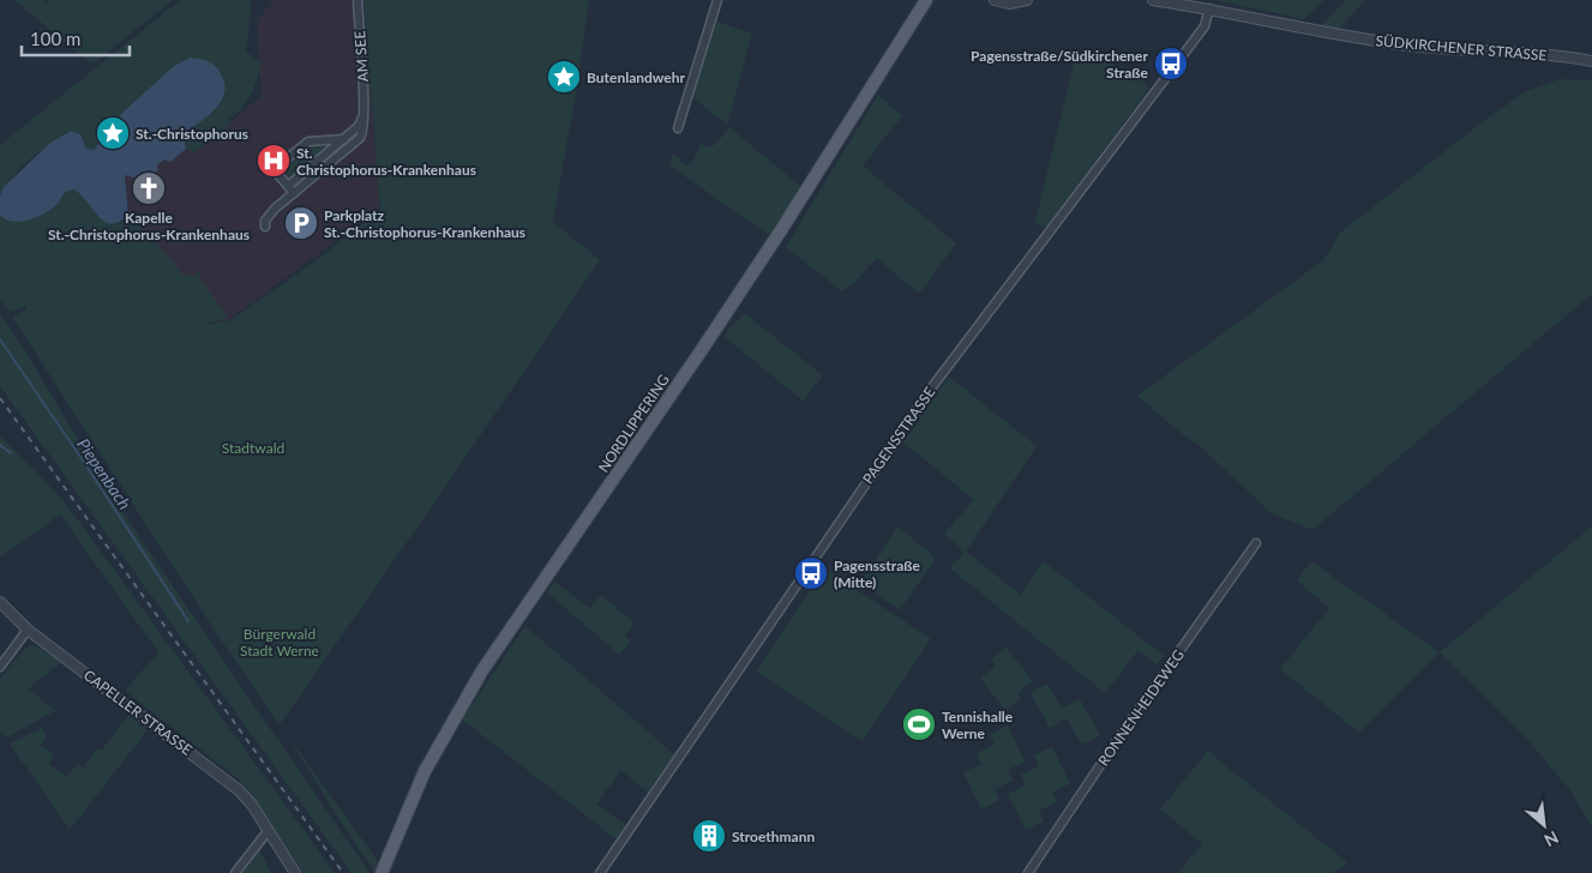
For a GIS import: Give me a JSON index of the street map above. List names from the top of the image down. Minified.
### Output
{"streets":{"main road":["NORDLIPPERING"],"street":["SÜDKIRCHENER STRASSE","AM SEE","PAGENSSTRASSE","RONNENHEIDEWEG","CAPELLER STRASSE"]},"crossings":[["SÜDKIRCHENER STRASSE","PAGENSSTRASSE"]],"water":["Piepenbach"],"parks":["Stadtwald","Bürgerwald Stadt Werne"],"places":{"bus stop":["Pagensstraße/Südkirchener Straße","Pagensstraße (Mitte)"],"place":["Butenlandwehr","St.-Christophorus"],"hospital":["St. Christophorus-Krankenhaus"],"church":["Kapelle St.-Christophorus-Krankenhaus"],"parking":["Parkplatz St.-Christophorus-Krankenhaus"],"sports":["Tennishalle Werne"],"building":["Stroethmann"]},"scale_bar":"100 m","north":"bottom right"}
